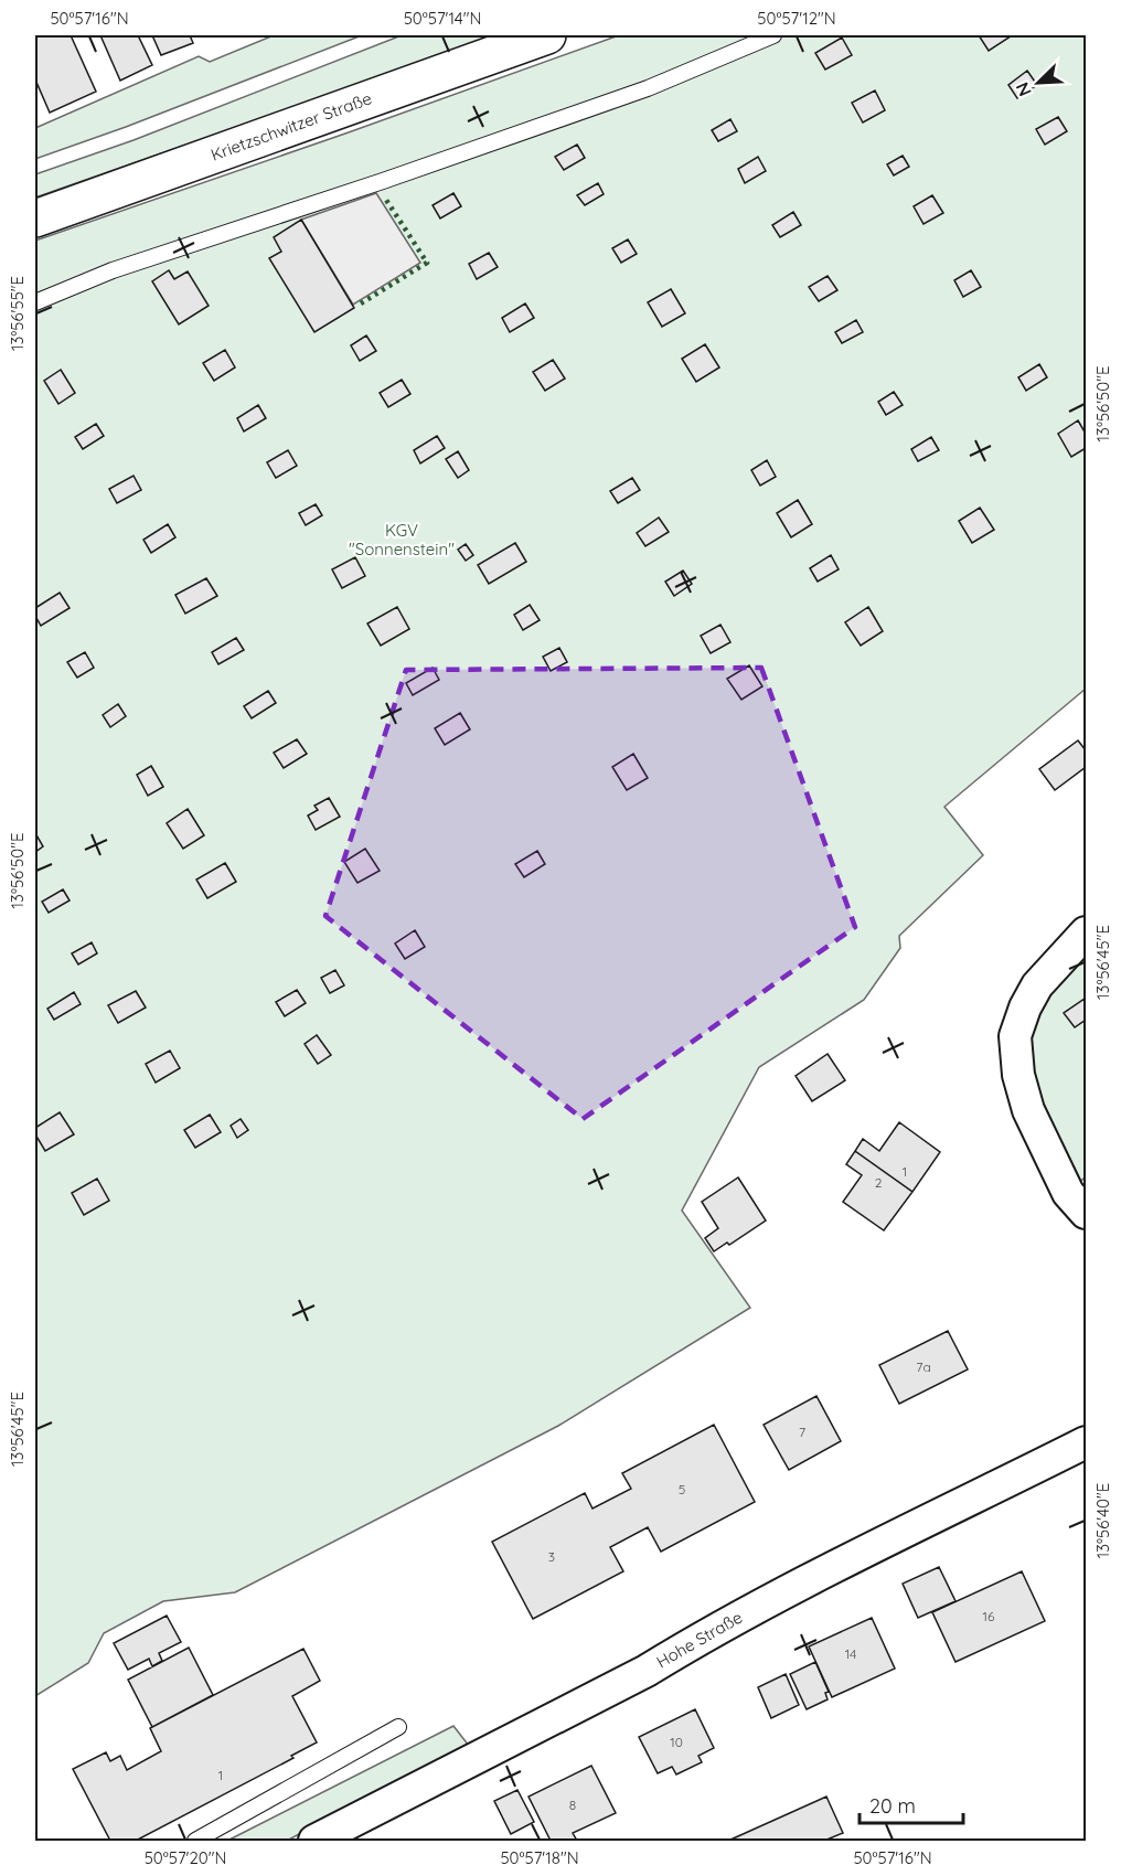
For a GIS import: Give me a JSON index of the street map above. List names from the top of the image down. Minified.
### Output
{"streets":{"main road":["Krietzschwitzer Straße"],"street":["Hohe Straße"]},"parks":["KGV \"Sonnenstein\""],"house_numbers":["1","2","7a","7","5","3","16","14","10","1","8"],"scale_bar":"20 m","north":"bottom left","coordinates":["50°57'16\"N","50°57'14\"N","50°57'12\"N","13°56'55\"E","13°56'50\"E","13°56'45\"E","13°56'40\"E","50°57'20\"N","50°57'18\"N"]}
